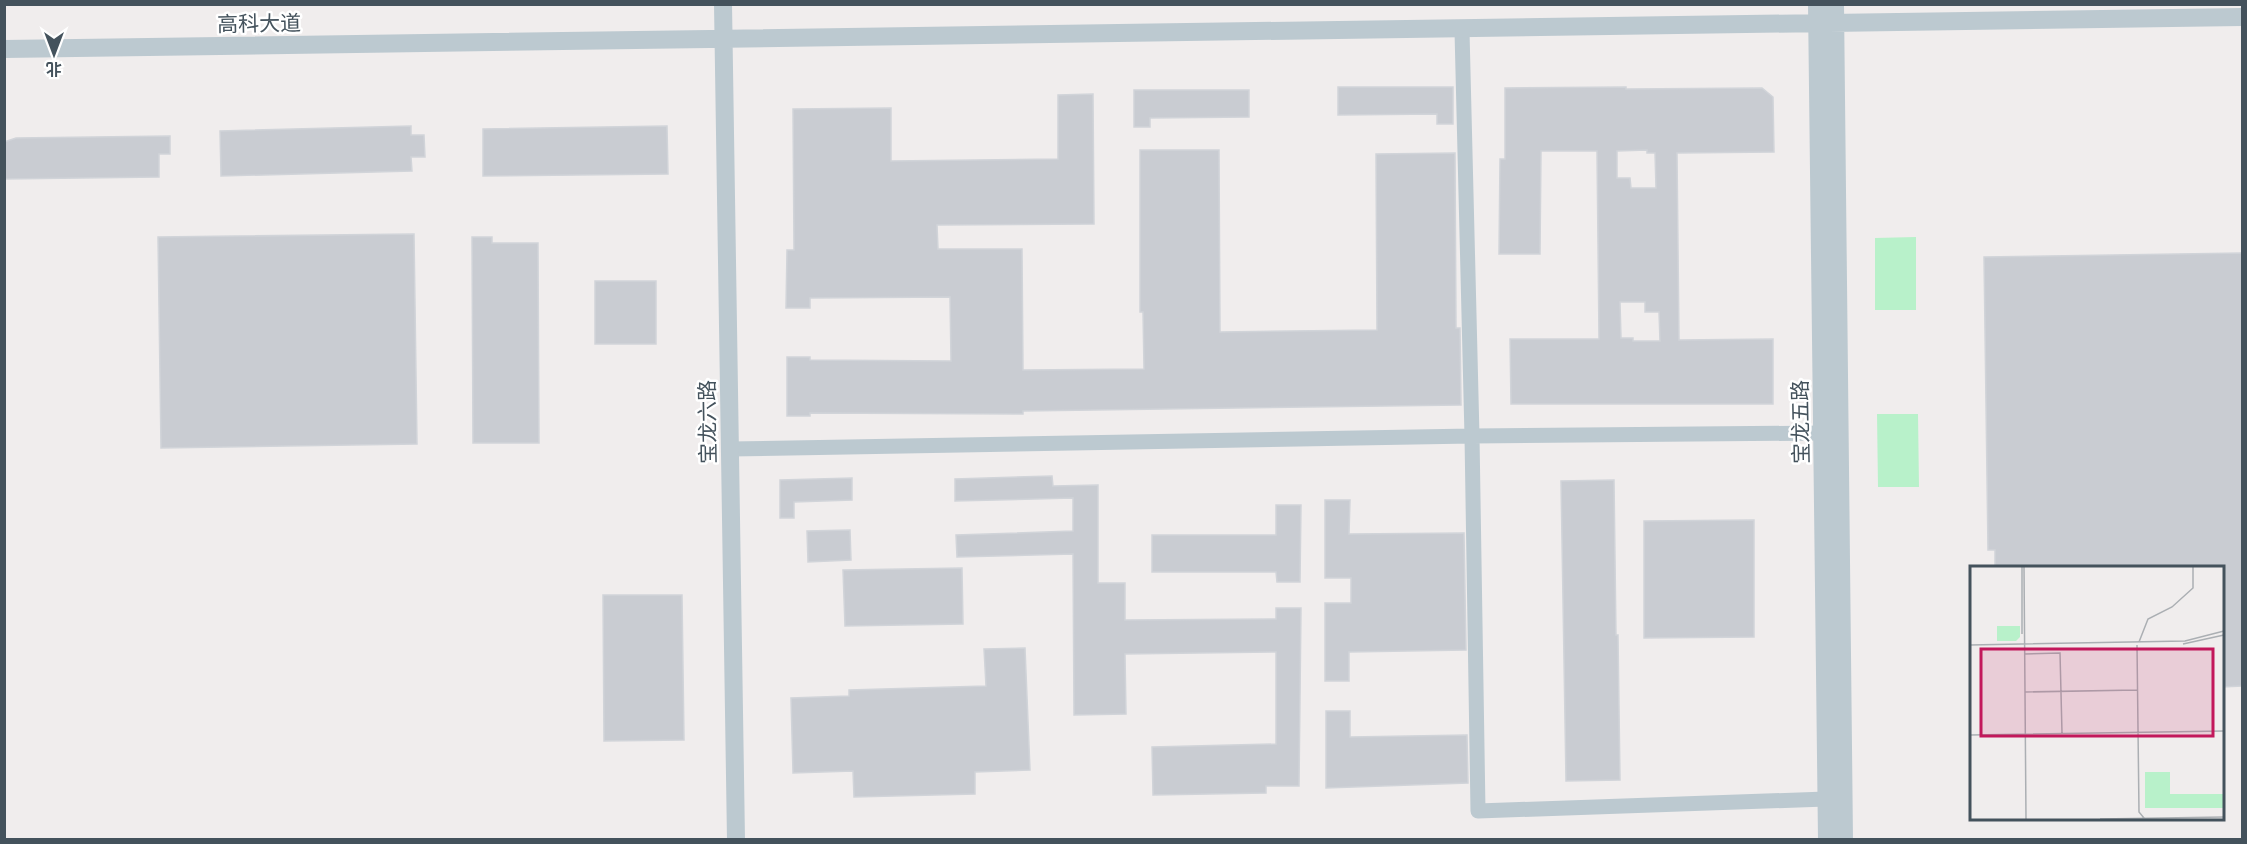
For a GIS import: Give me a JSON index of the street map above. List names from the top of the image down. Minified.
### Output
{"streets":{"street":["高科大道","宝龙六路","宝龙五路"]},"crossings":[["高科大道","宝龙六路"],["高科大道","宝龙五路"]],"north":"bottom"}
